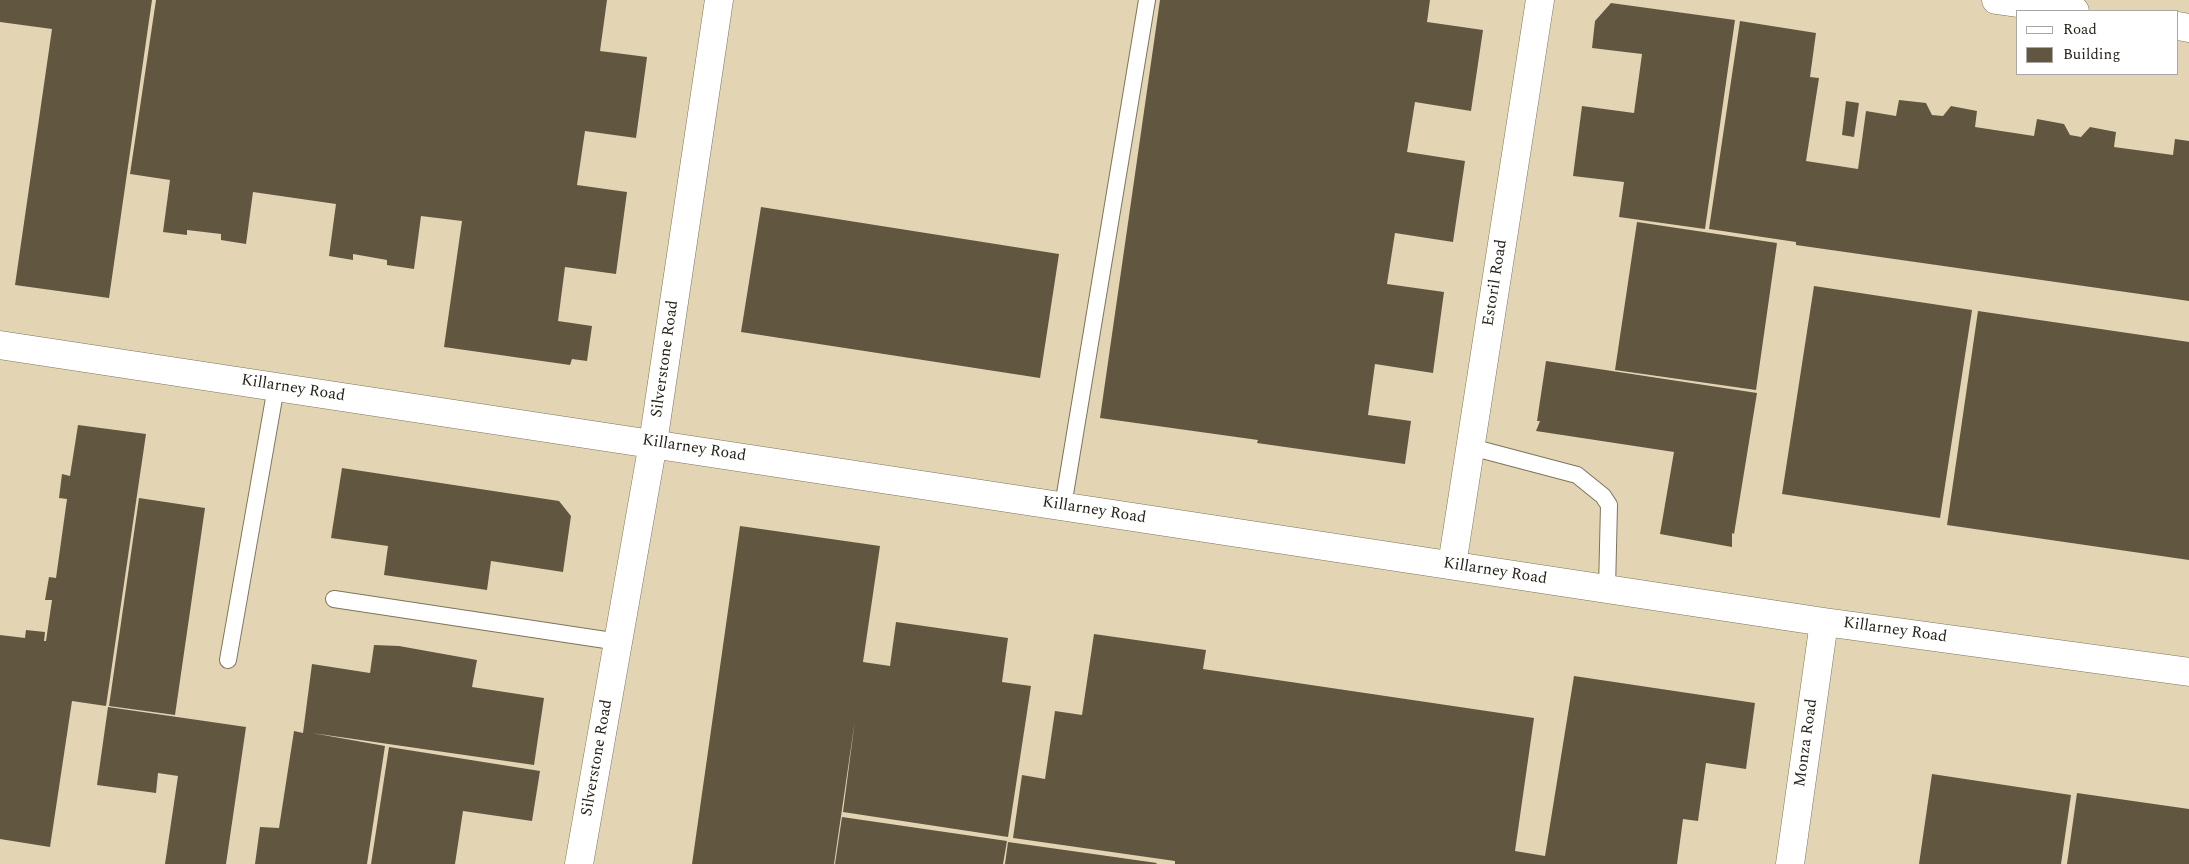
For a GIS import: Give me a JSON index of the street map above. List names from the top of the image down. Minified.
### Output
{"streets":{"street":["Estoril Road","Silverstone Road","Killarney Road","Monza Road"]},"crossings":[["Estoril Road","Killarney Road"],["Silverstone Road","Killarney Road"],["Killarney Road","Monza Road"]],"legend":["Road","Building"]}
